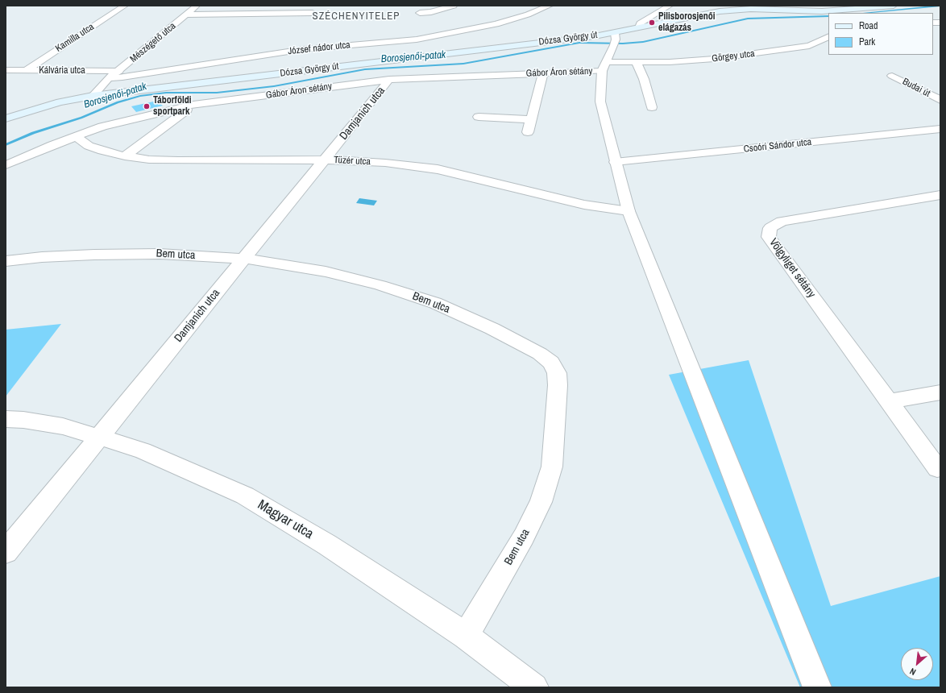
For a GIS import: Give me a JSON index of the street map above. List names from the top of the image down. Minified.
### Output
{"streets":{"main road":["Dózsa György út"],"street":["Kamilla utca","Mészégető utca","József nádor utca","Görgey utca","Kálvária utca","Gábor Áron sétány","Budai út","Damjanich utca","Csoóri Sándor utca","Tüzér utca","Bem utca","Völgyliget sétány","Magyar utca"]},"crossings":[["Kamilla utca","Kálvária utca"],["Mészégető utca","József nádor utca"],["Mészégető utca","Kálvária utca"],["Görgey utca","Gábor Áron sétány"],["Gábor Áron sétány","Damjanich utca"],["Gábor Áron sétány","Tüzér utca"],["Damjanich utca","Tüzér utca"],["Damjanich utca","Bem utca"],["Damjanich utca","Magyar utca"],["Bem utca","Magyar utca"]],"districts":["SZÉCHENYITELEP"],"water":["Borosjenői-patak"],"places":["Pilisborosjenői elágazás","Táborföldi sportpark"],"legend":["Road","Park"],"north":"bottom left"}
